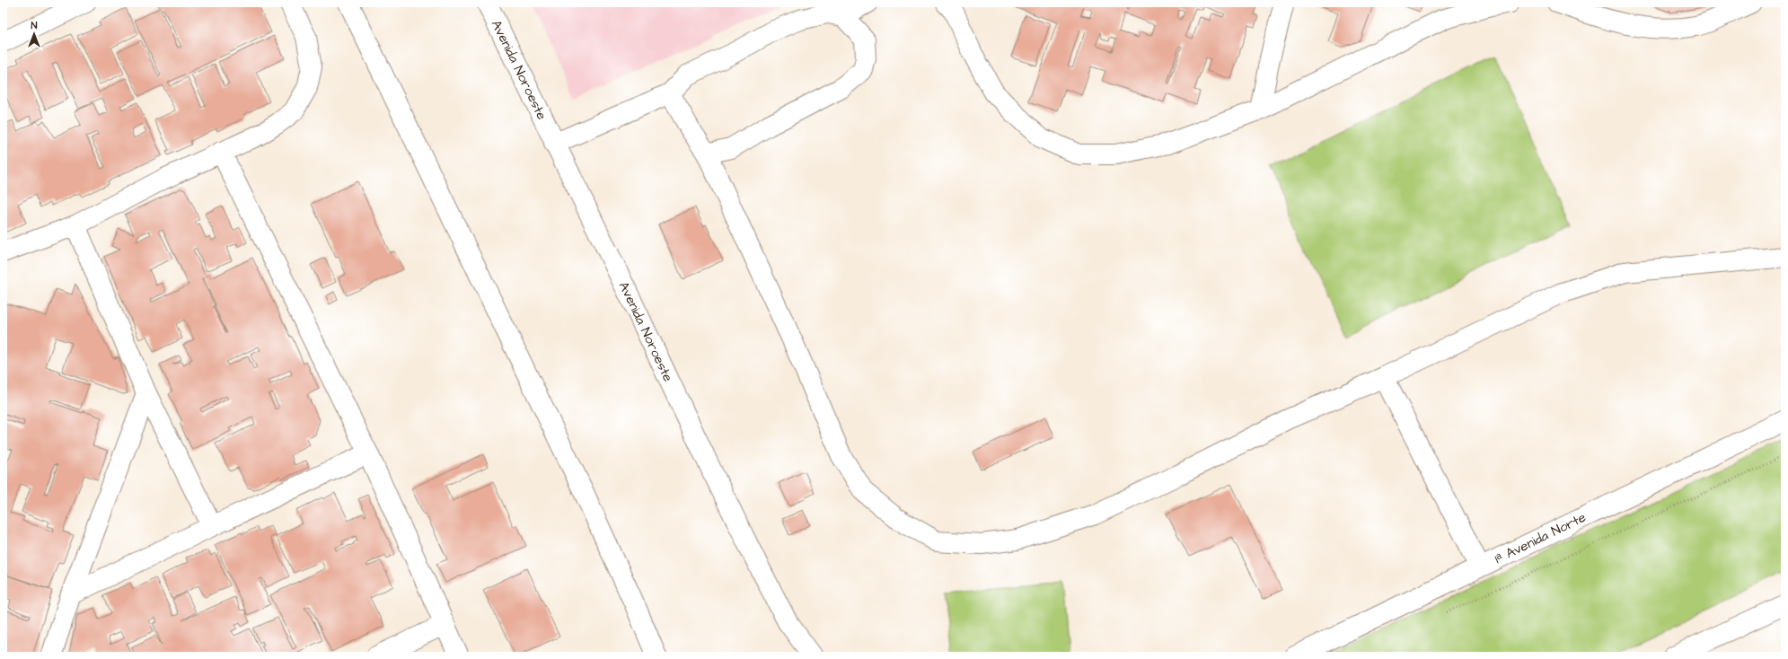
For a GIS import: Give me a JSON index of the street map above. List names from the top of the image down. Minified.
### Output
{"streets":{"street":["Avenida Noroeste","1ᵃ Avenida Norte"]},"north":"top"}
